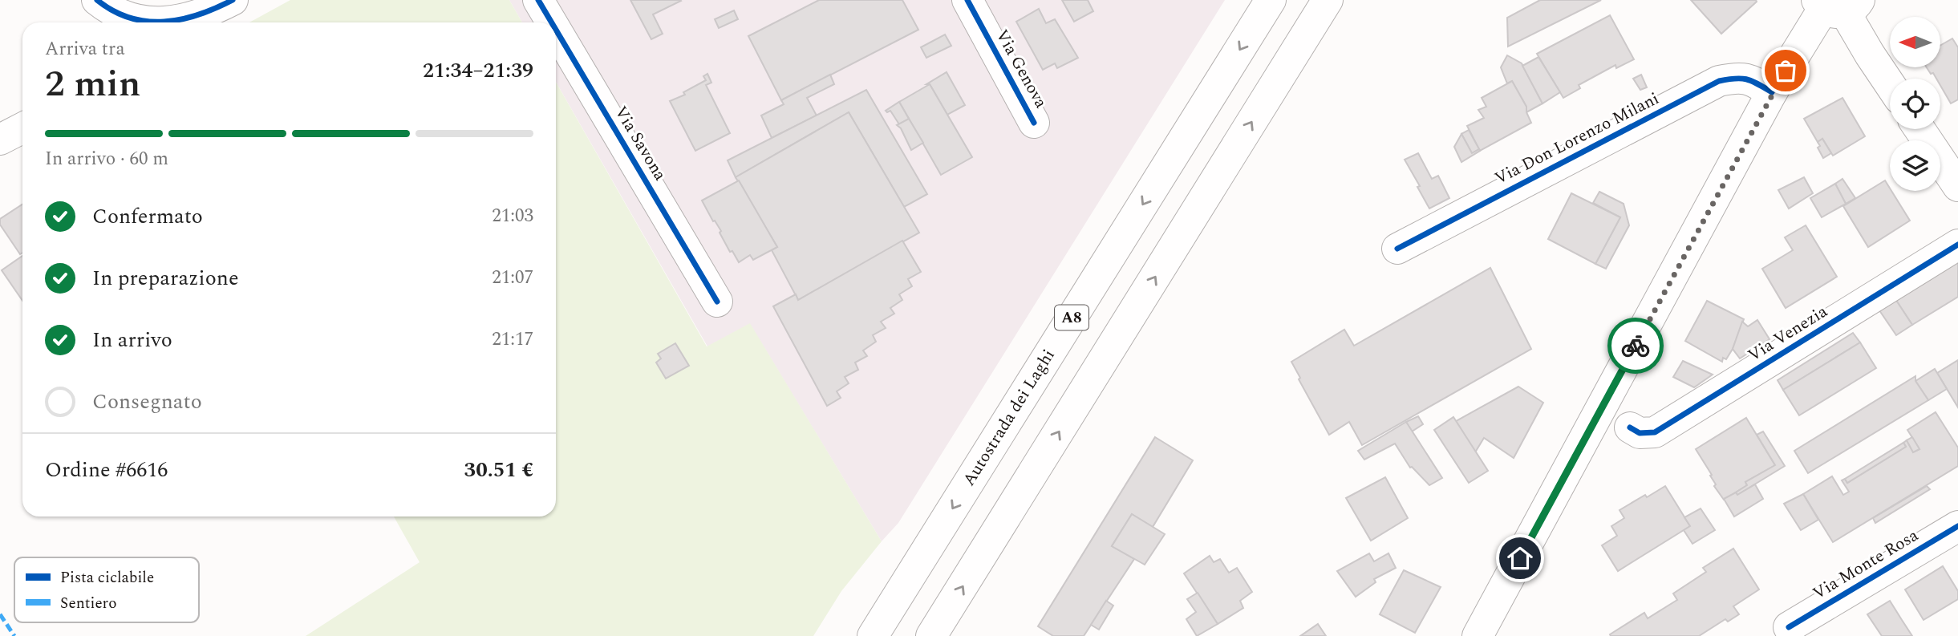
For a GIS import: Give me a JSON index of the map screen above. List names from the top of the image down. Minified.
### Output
{"streets":{"main road":["Via Genova","Via Don Lorenzo Milani","Via Savona","A8","Via Venezia","Autostrada dei Laghi","Via Monte Rosa"]},"legend":["Pista ciclabile","Sentiero"],"north":"left","page":{"heading":["2 min","Arriva tra","21:34–21:39"],"panel":["Ordine #6616","30.51 €"],"bar":"In arrivo · 60 m","list":[["Confermato","21:03"],["In preparazione","21:07"],["In arrivo","21:17"],"Consegnato"]}}
